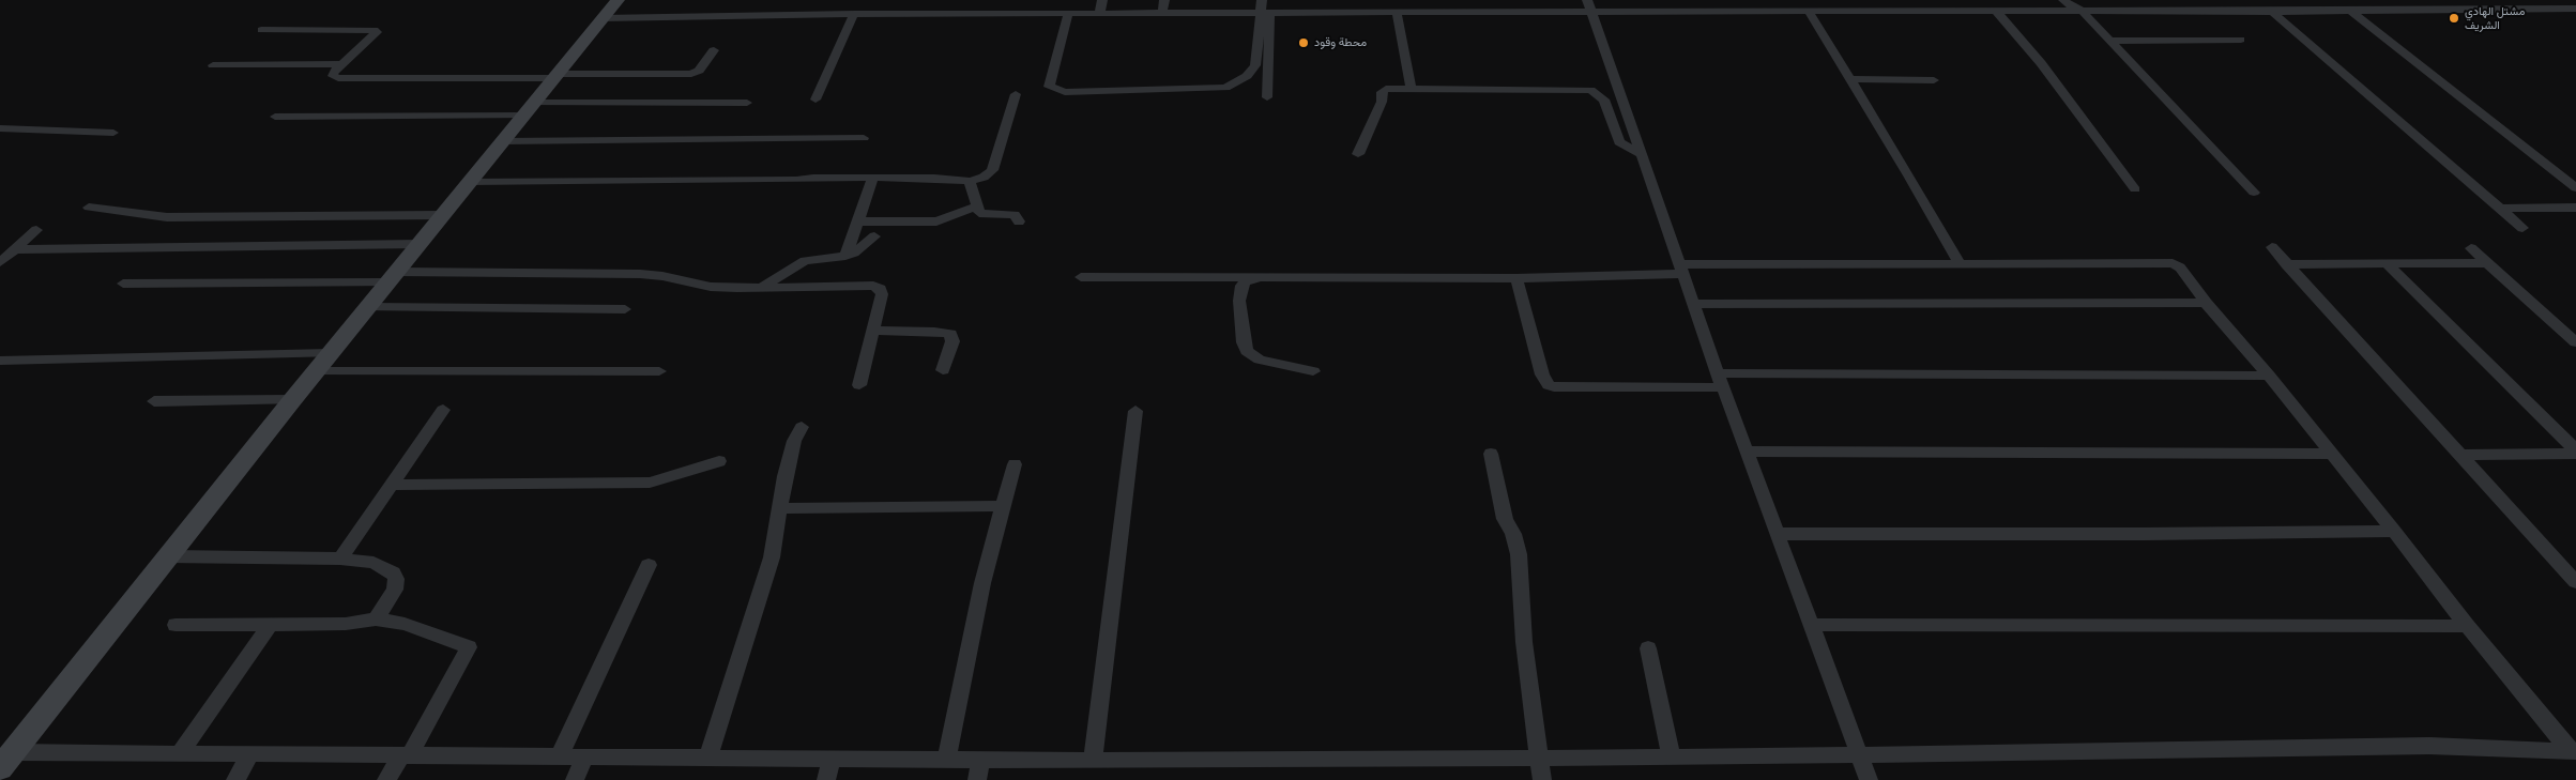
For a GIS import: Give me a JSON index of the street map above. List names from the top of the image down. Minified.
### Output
{"places":["مشتل الهادي الشريف","محطة وقود"]}
